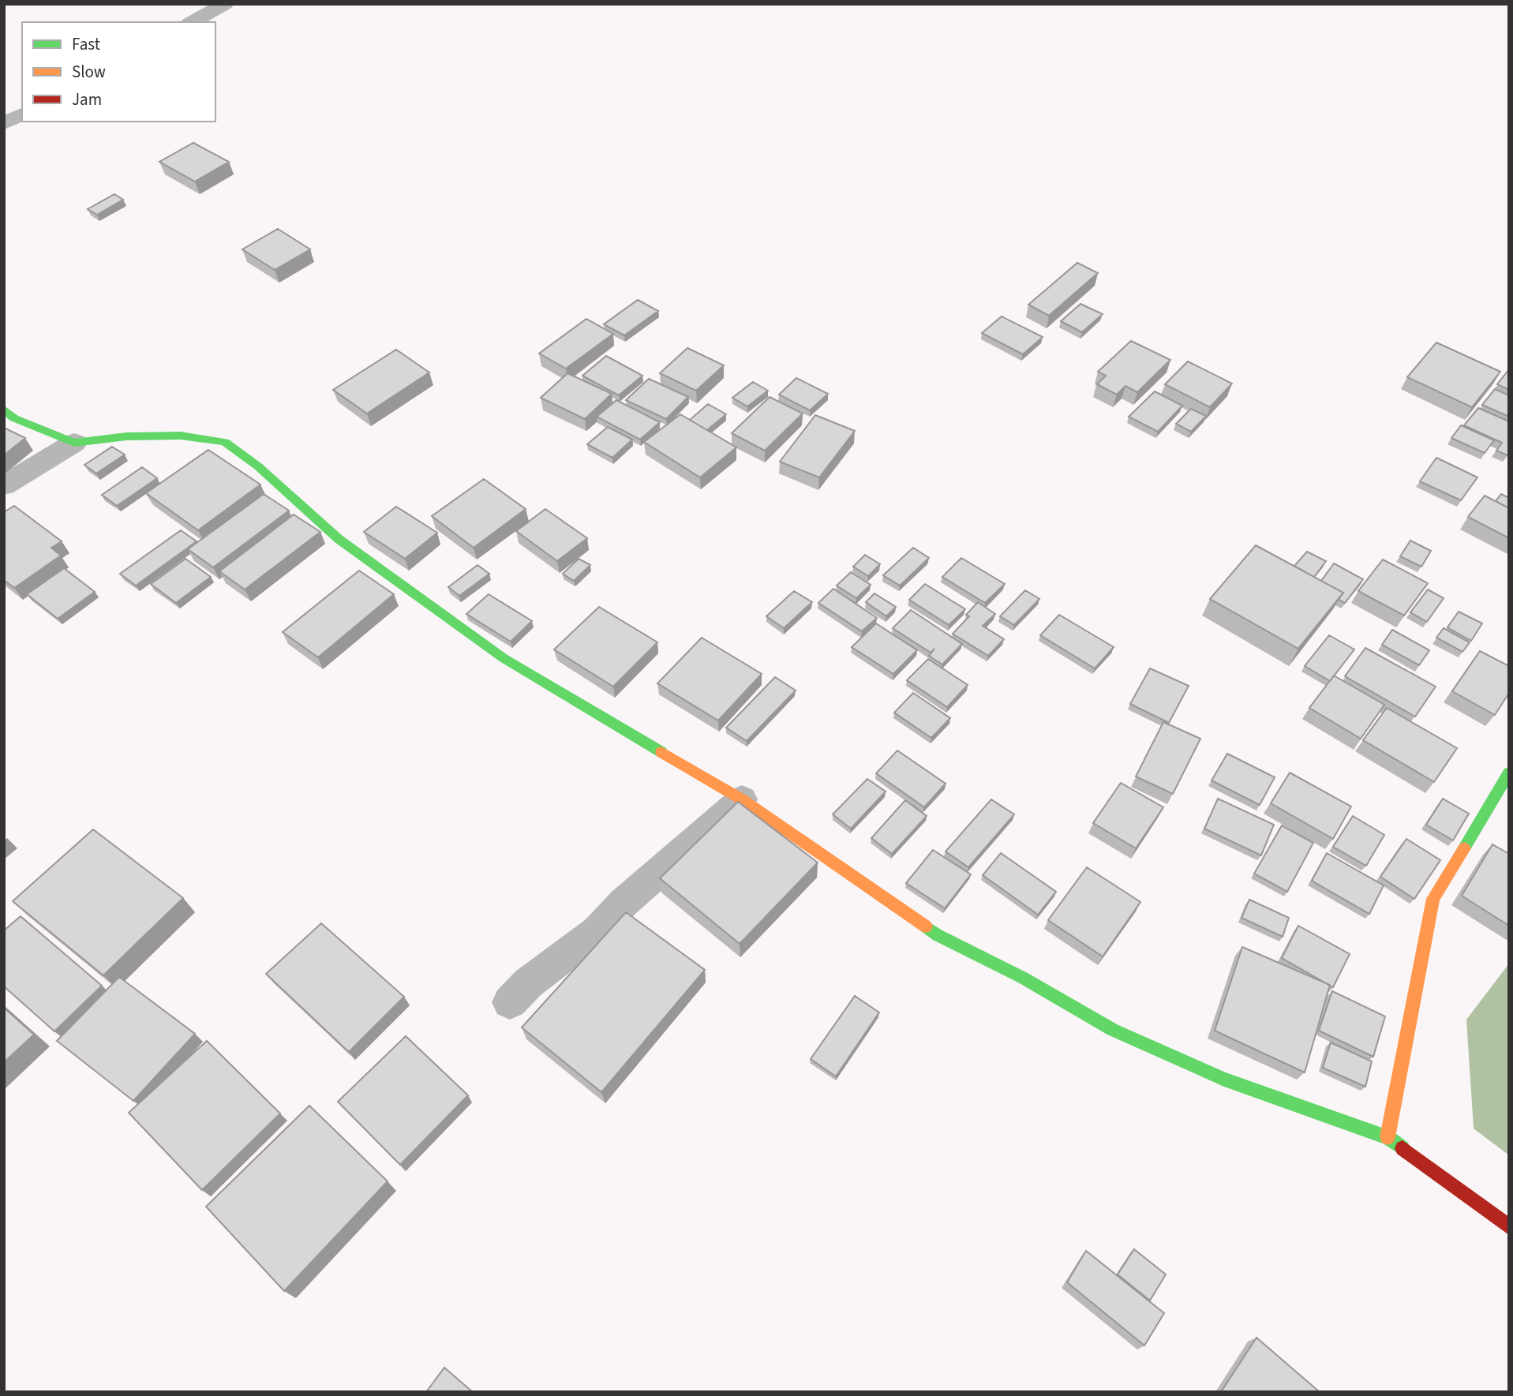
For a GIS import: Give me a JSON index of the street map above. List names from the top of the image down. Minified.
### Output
{"legend":["Fast","Slow","Jam"]}
